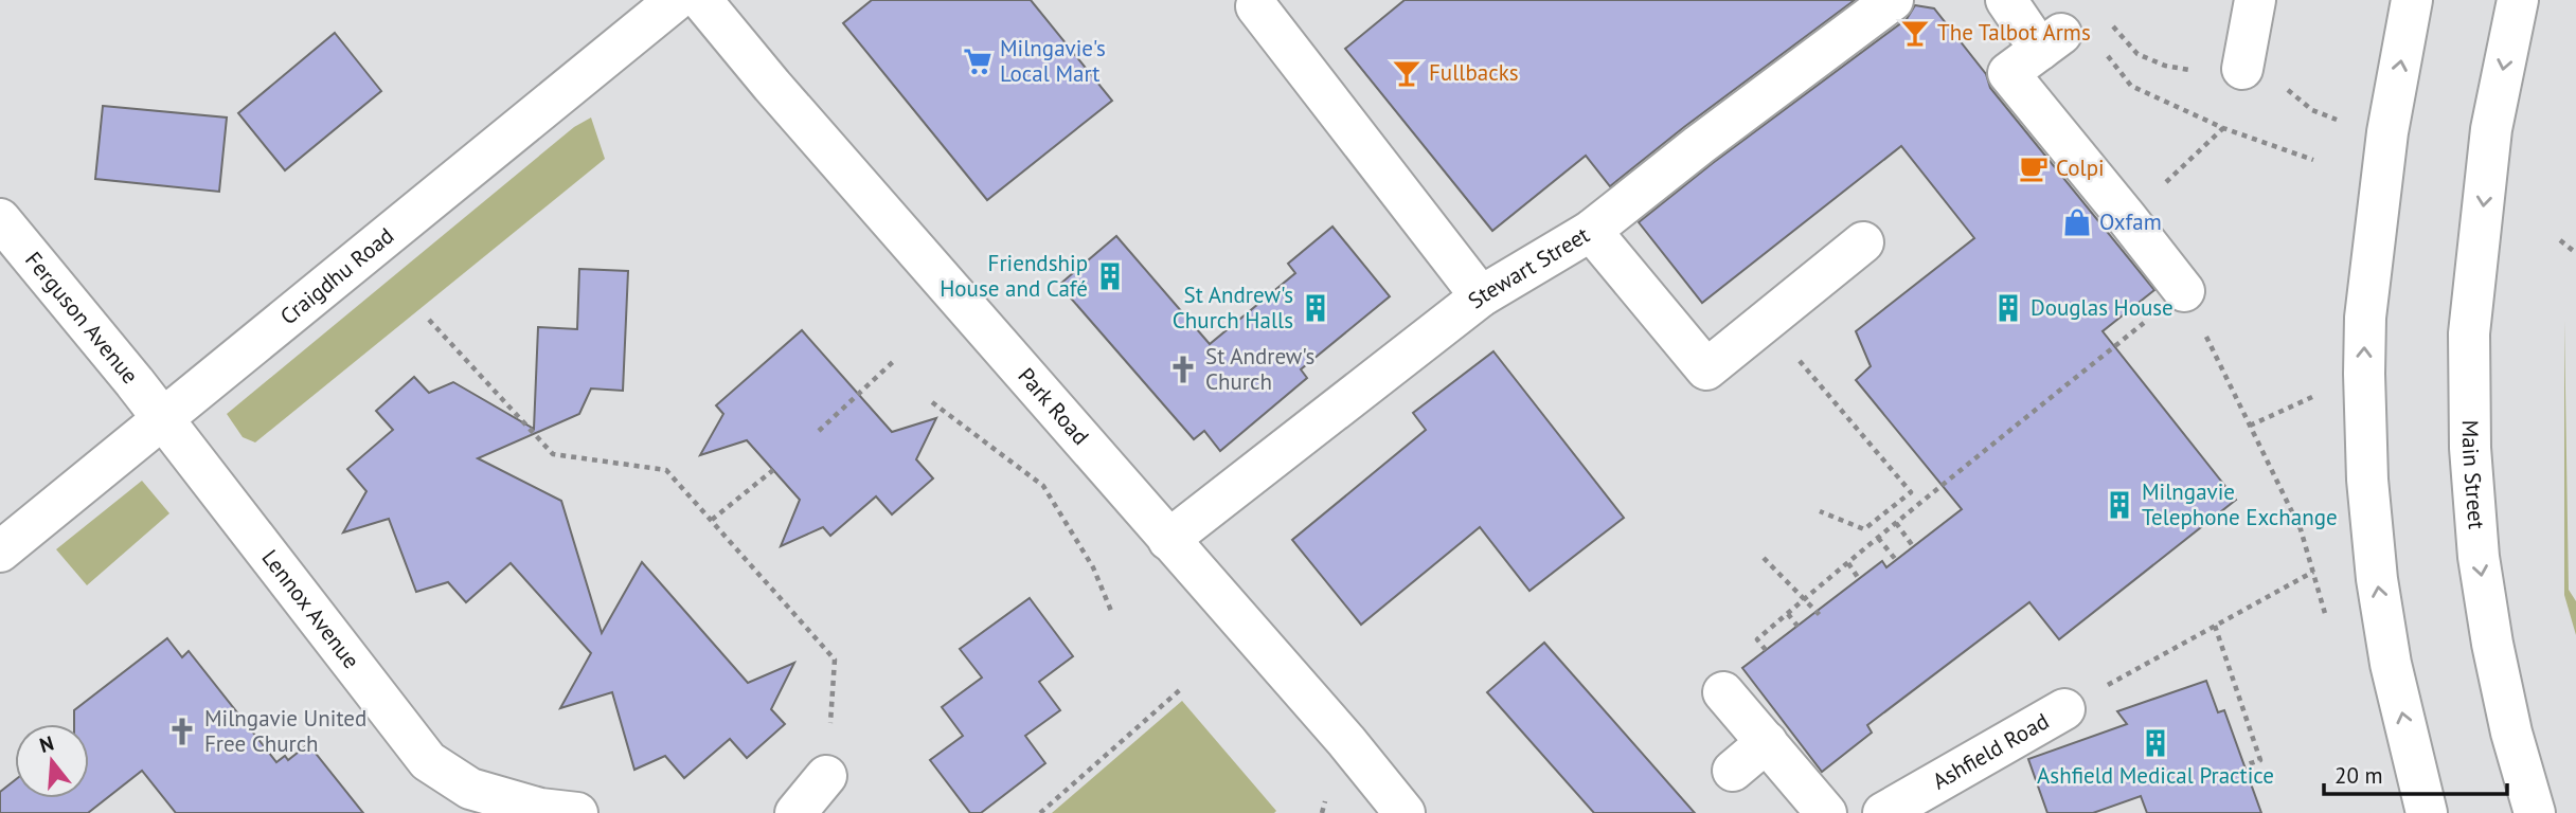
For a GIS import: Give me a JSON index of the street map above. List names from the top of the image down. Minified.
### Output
{"streets":{"main road":["Stewart Street","Craigdhu Road","Ferguson Avenue","Park Road","Main Street","Lennox Avenue","Ashfield Road"]},"crossings":[["Stewart Street","Park Road"],["Craigdhu Road","Ferguson Avenue"],["Craigdhu Road","Lennox Avenue"],["Ferguson Avenue","Lennox Avenue"]],"places":{"bar":["The Talbot Arms","Fullbacks"],"supermarket":["Milngavie's Local Mart"],"cafe":["Colpi"],"shop":["Oxfam"],"building":["Friendship House and Café","St Andrew's Church Halls","Douglas House","Milngavie Telephone Exchange","Ashfield Medical Practice"],"church":["St Andrew's Church","Milngavie United Free Church"]},"scale_bar":"20 m","north":"top"}
